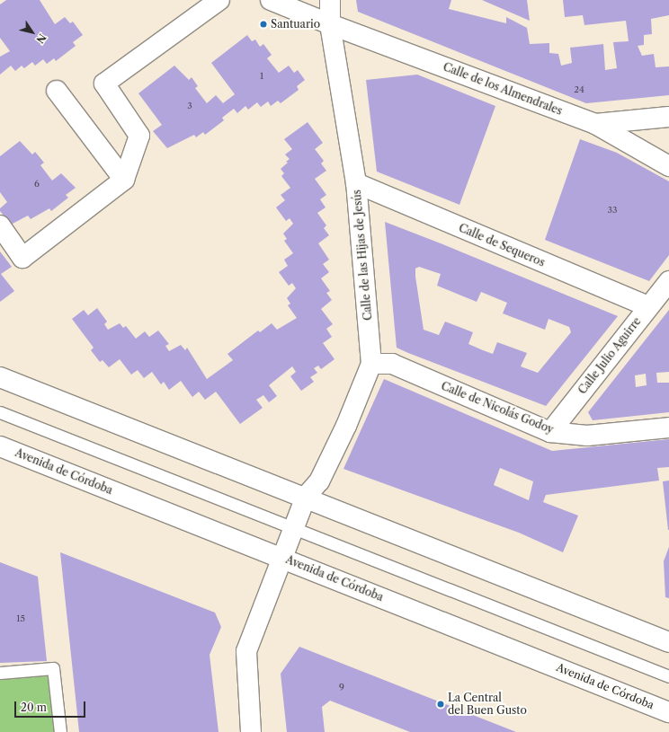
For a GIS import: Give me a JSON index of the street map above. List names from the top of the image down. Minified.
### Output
{"streets":{"street":["Calle de los Almendrales","Calle de Sequeros","Calle de las Hijas de Jesús","Calle Julio Aguirre","Calle de Nicolás Godoy","Avenida de Córdoba"]},"crossings":[["Calle de los Almendrales","Calle de las Hijas de Jesús"],["Calle de Sequeros","Calle de las Hijas de Jesús"],["Calle de Sequeros","Calle Julio Aguirre"],["Calle de las Hijas de Jesús","Calle de Nicolás Godoy"],["Calle de las Hijas de Jesús","Avenida de Córdoba"],["Calle Julio Aguirre","Calle de Nicolás Godoy"]],"places":["Santuario","La Central del Buen Gusto"],"house_numbers":["1","24","3","6","33","15","9"],"scale_bar":"20 m","north":"bottom right"}
